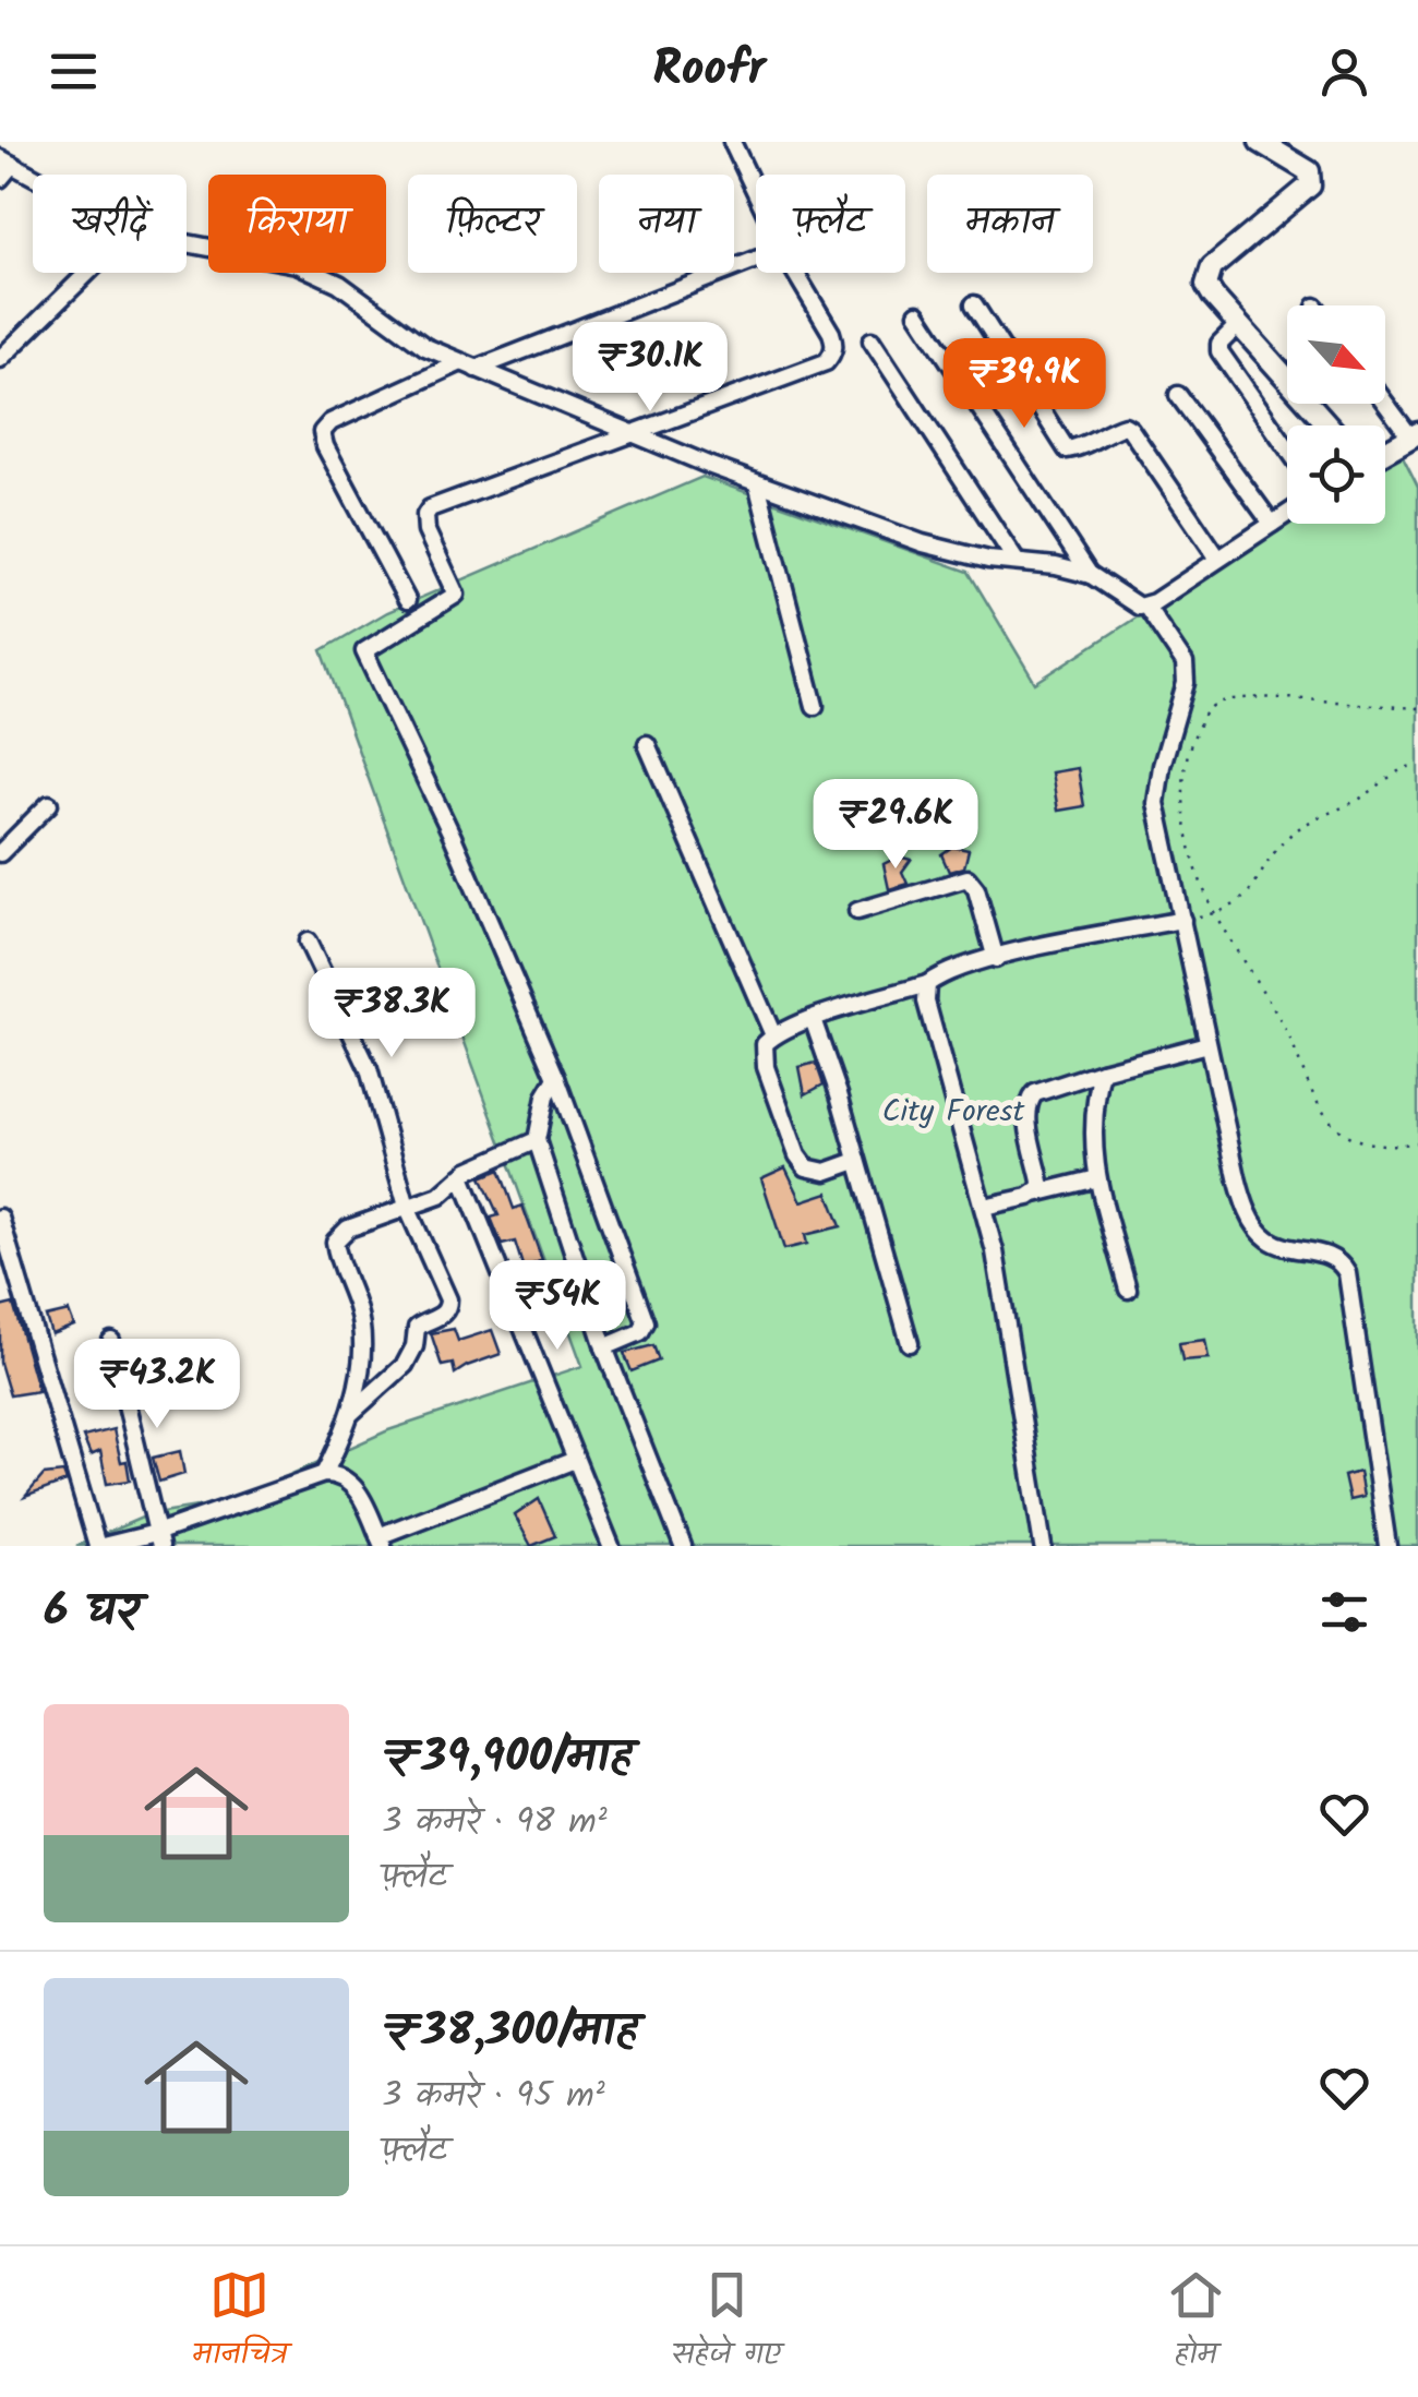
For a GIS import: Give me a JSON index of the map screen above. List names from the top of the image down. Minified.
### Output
{"parks":["City Forest"],"north":"bottom right","page":{"header":"Roofr","chip":["खरीदें","किराया","फ़िल्टर","नया","फ़्लैट","मकान"],"price":["₹30.1K","₹39.9K","₹29.6K","₹38.3K","₹54K","₹43.2K"],"heading":"6 घर","list":[{"name":"₹39,900/माह","note":"3 कमरे · 98 m² · फ़्लैट"},{"name":"₹38,300/माह","note":"3 कमरे · 95 m² · फ़्लैट"}],"tabs":["मानचित्र","सहेजे गए","होम"]}}
